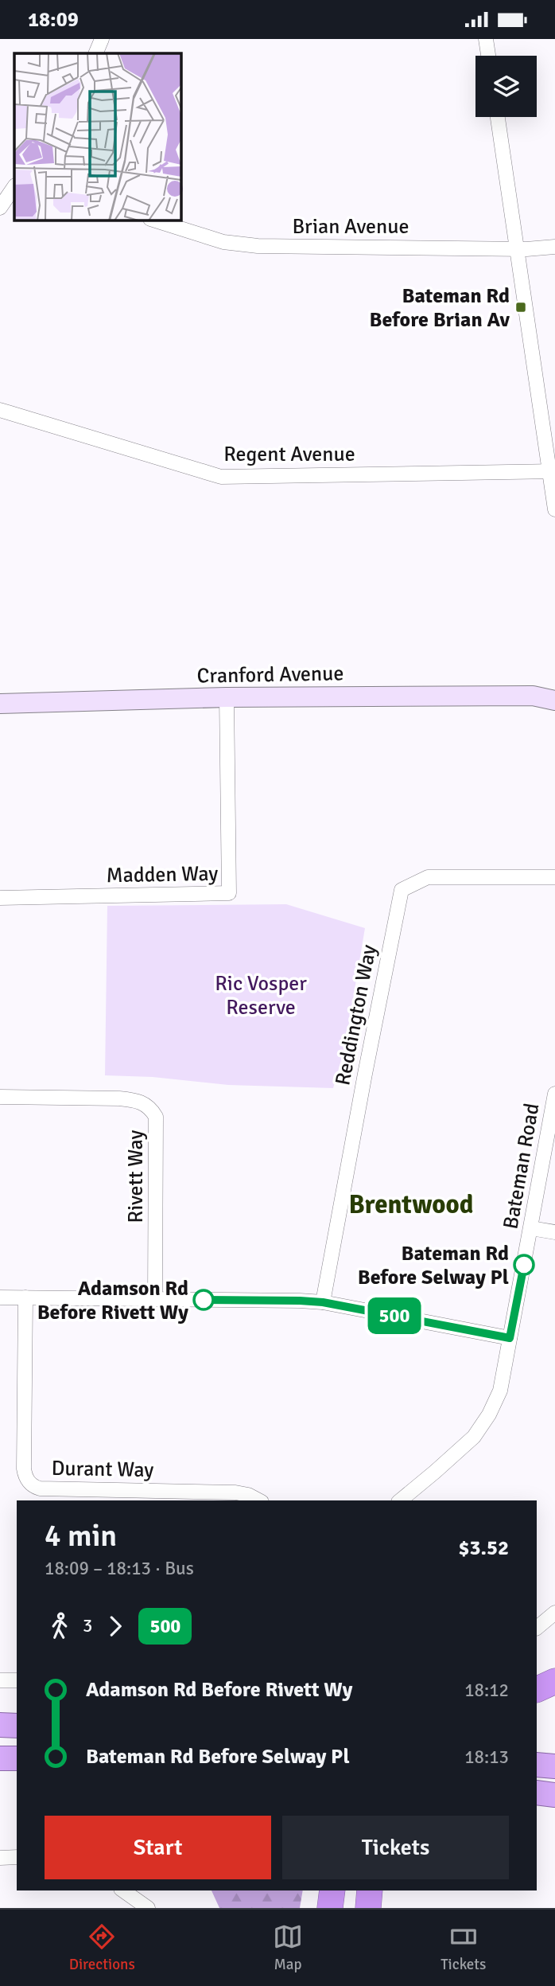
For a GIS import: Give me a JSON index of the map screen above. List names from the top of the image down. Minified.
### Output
{"streets":{"main road":["Cranford Avenue"],"street":["Brian Avenue","Regent Avenue","Madden Way","Reddington Way","Bateman Road","Rivett Way","Durant Way"]},"crossings":[["Cranford Avenue","Madden Way"]],"districts":["Brentwood"],"parks":["Ric Vosper Reserve"],"places":{"transit":["Bateman Rd Before Brian Av"],"other":["Bateman Rd Before Selway Pl","Adamson Rd Before Rivett Wy"]},"lines":["bus line 500"],"page":{"status":"18:09","on_map":"500","heading":["4 min","18:09 – 18:13 · Bus","$3.52"],"legs":["3","500"],"list":[{"name":"Adamson Rd Before Rivett Wy","value":"18:12"},{"name":"Bateman Rd Before Selway Pl","value":"18:13"}],"buttons":["Start","Tickets"],"tabs":["Directions","Map","Tickets"]}}
